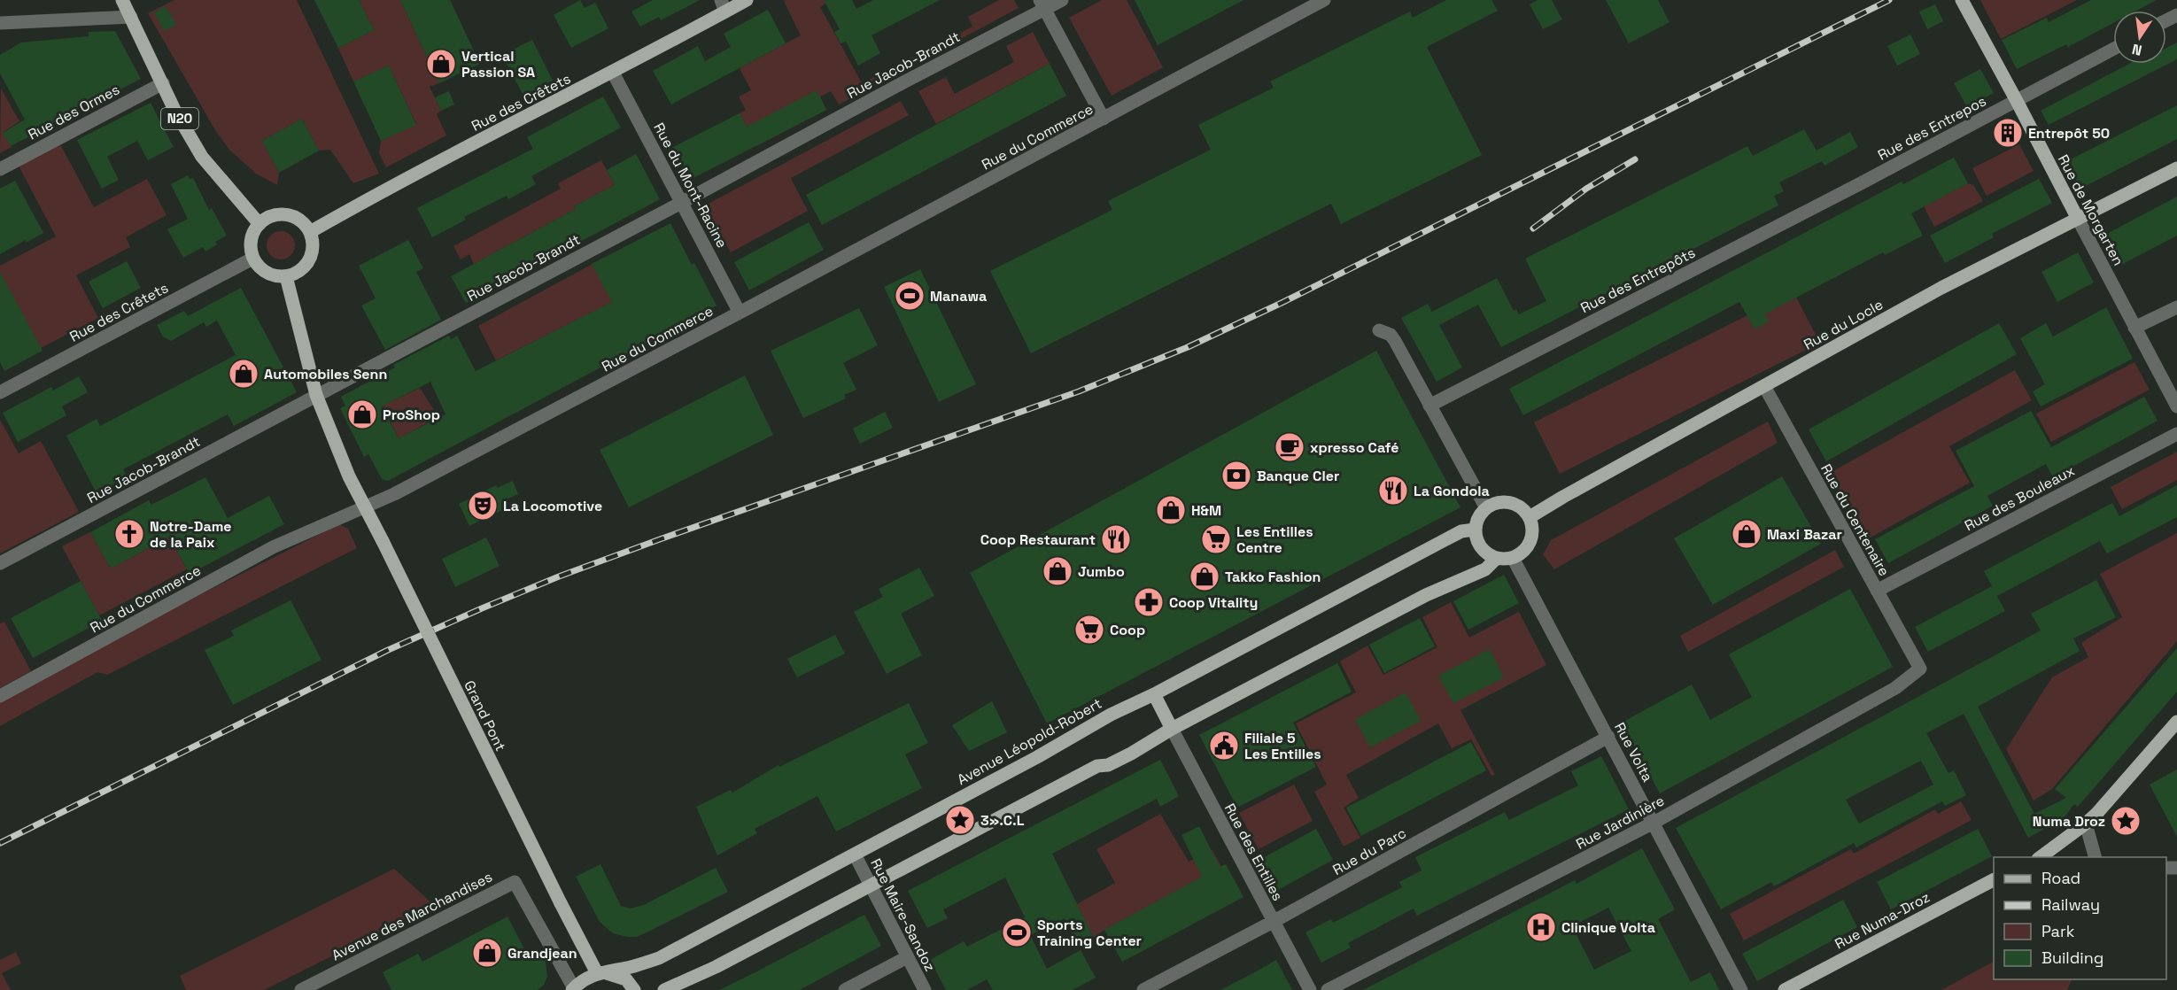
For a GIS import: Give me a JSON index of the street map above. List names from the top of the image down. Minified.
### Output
{"streets":{"main road":["Rue des Crêtets","N20","Rue de Morgarten","Rue du Locle","Grand Pont","Avenue Léopold-Robert","Rue Numa-Droz"],"street":["Rue Jacob-Brandt","Rue des Ormes","Rue des Entrepos","Rue du Commerce","Rue du Mont-Racine","Rue des Entrepôts","Rue des Bouleaux","Rue du Centenaire","Rue Volta","Rue Jardinière","Rue du Parc","Rue des Entilles","Rue Maire-Sandoz","Avenue des Marchandises"]},"crossings":[["Rue Jacob-Brandt","Rue du Mont-Racine"],["Rue Jacob-Brandt","Grand Pont"],["Rue des Crêtets","N20"],["Rue des Crêtets","Rue du Mont-Racine"],["Rue des Crêtets","Grand Pont"],["Rue des Ormes","N20"],["N20","Grand Pont"],["Rue des Entrepos","Rue de Morgarten"],["Rue des Entrepos","Rue des Entrepôts"],["Rue du Commerce","Rue du Mont-Racine"],["Rue du Commerce","Grand Pont"],["Rue de Morgarten","Rue du Locle"],["Rue du Locle","Rue du Centenaire"],["Rue du Locle","Avenue Léopold-Robert"],["Rue du Locle","Rue Volta"],["Rue des Bouleaux","Rue du Centenaire"],["Rue du Centenaire","Rue Jardinière"],["Grand Pont","Avenue Léopold-Robert"],["Avenue Léopold-Robert","Rue Volta"],["Avenue Léopold-Robert","Rue Maire-Sandoz"],["Rue Volta","Rue Jardinière"],["Rue Volta","Rue du Parc"],["Rue du Parc","Rue des Entilles"]],"places":{"shop":["Vertical Passion SA","Automobiles Senn","ProShop","H&M","Maxi Bazar","Jumbo","Takko Fashion","Grandjean"],"building":["Entrepôt 50"],"sports":["Manawa","Sports Training Center"],"cafe":["xpresso Café"],"bank":["Banque Cler"],"restaurant":["La Gondola","Coop Restaurant"],"theatre":["La Locomotive"],"church":["Notre-Dame de la Paix"],"supermarket":["Les Entilles Centre","Coop"],"pharmacy":["Coop Vitality"],"public building":["Filiale 5 Les Entilles"],"place":["3».C.L","Numa Droz"],"hospital":["Clinique Volta"]},"legend":["Road","Railway","Park","Building"],"north":"bottom"}
